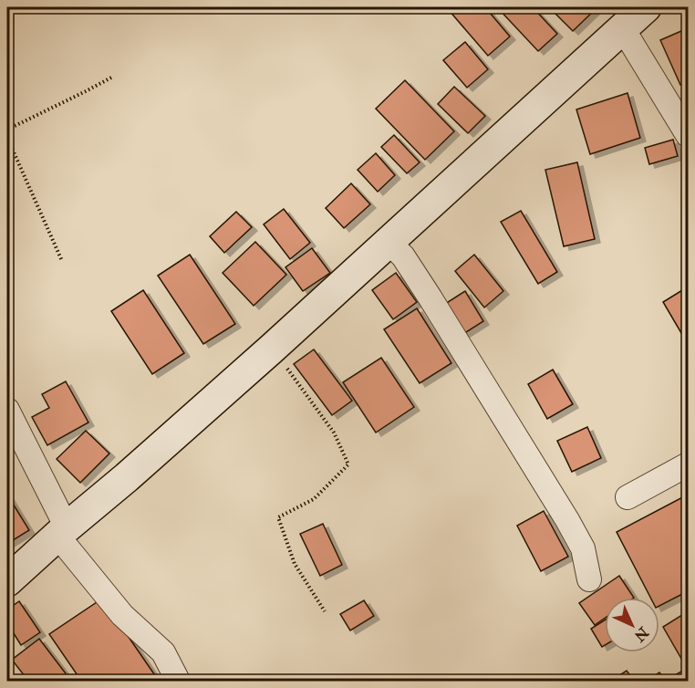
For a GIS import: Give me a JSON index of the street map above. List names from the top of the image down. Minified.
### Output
{"north":"bottom right"}
